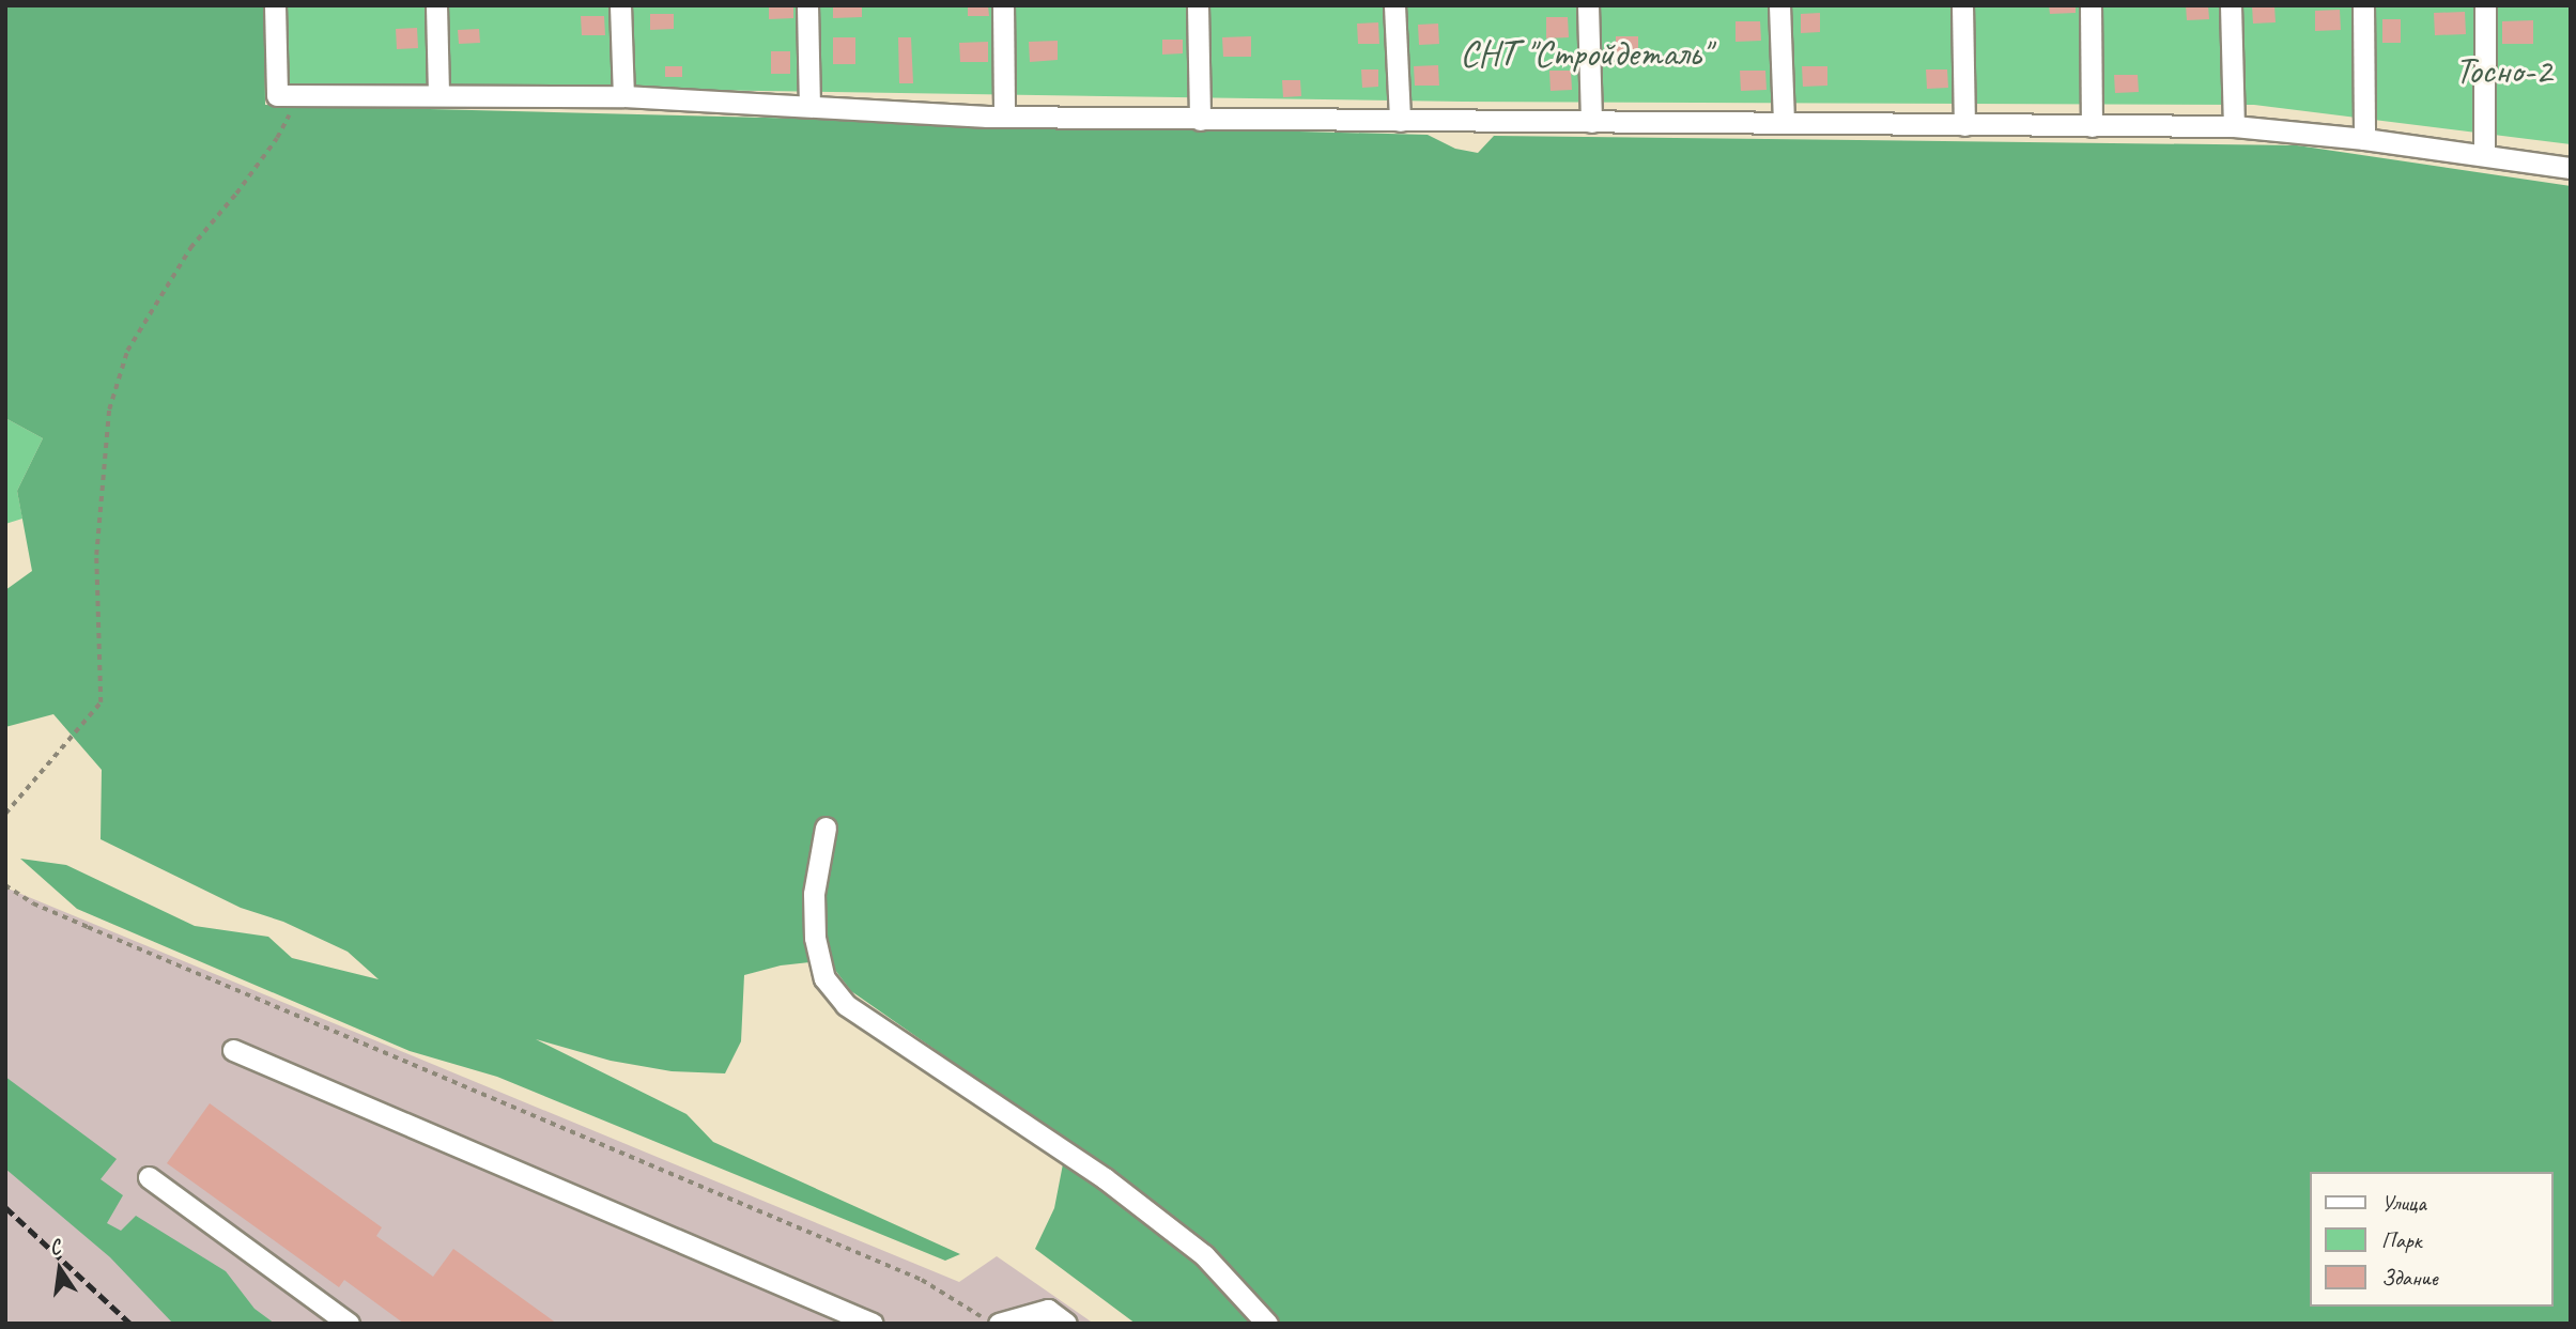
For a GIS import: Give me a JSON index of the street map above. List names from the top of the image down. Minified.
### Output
{"parks":["СНТ \"Стройдеталь\"","Тосно-2"],"legend":["Улица","Парк","Здание"],"north":"top"}
